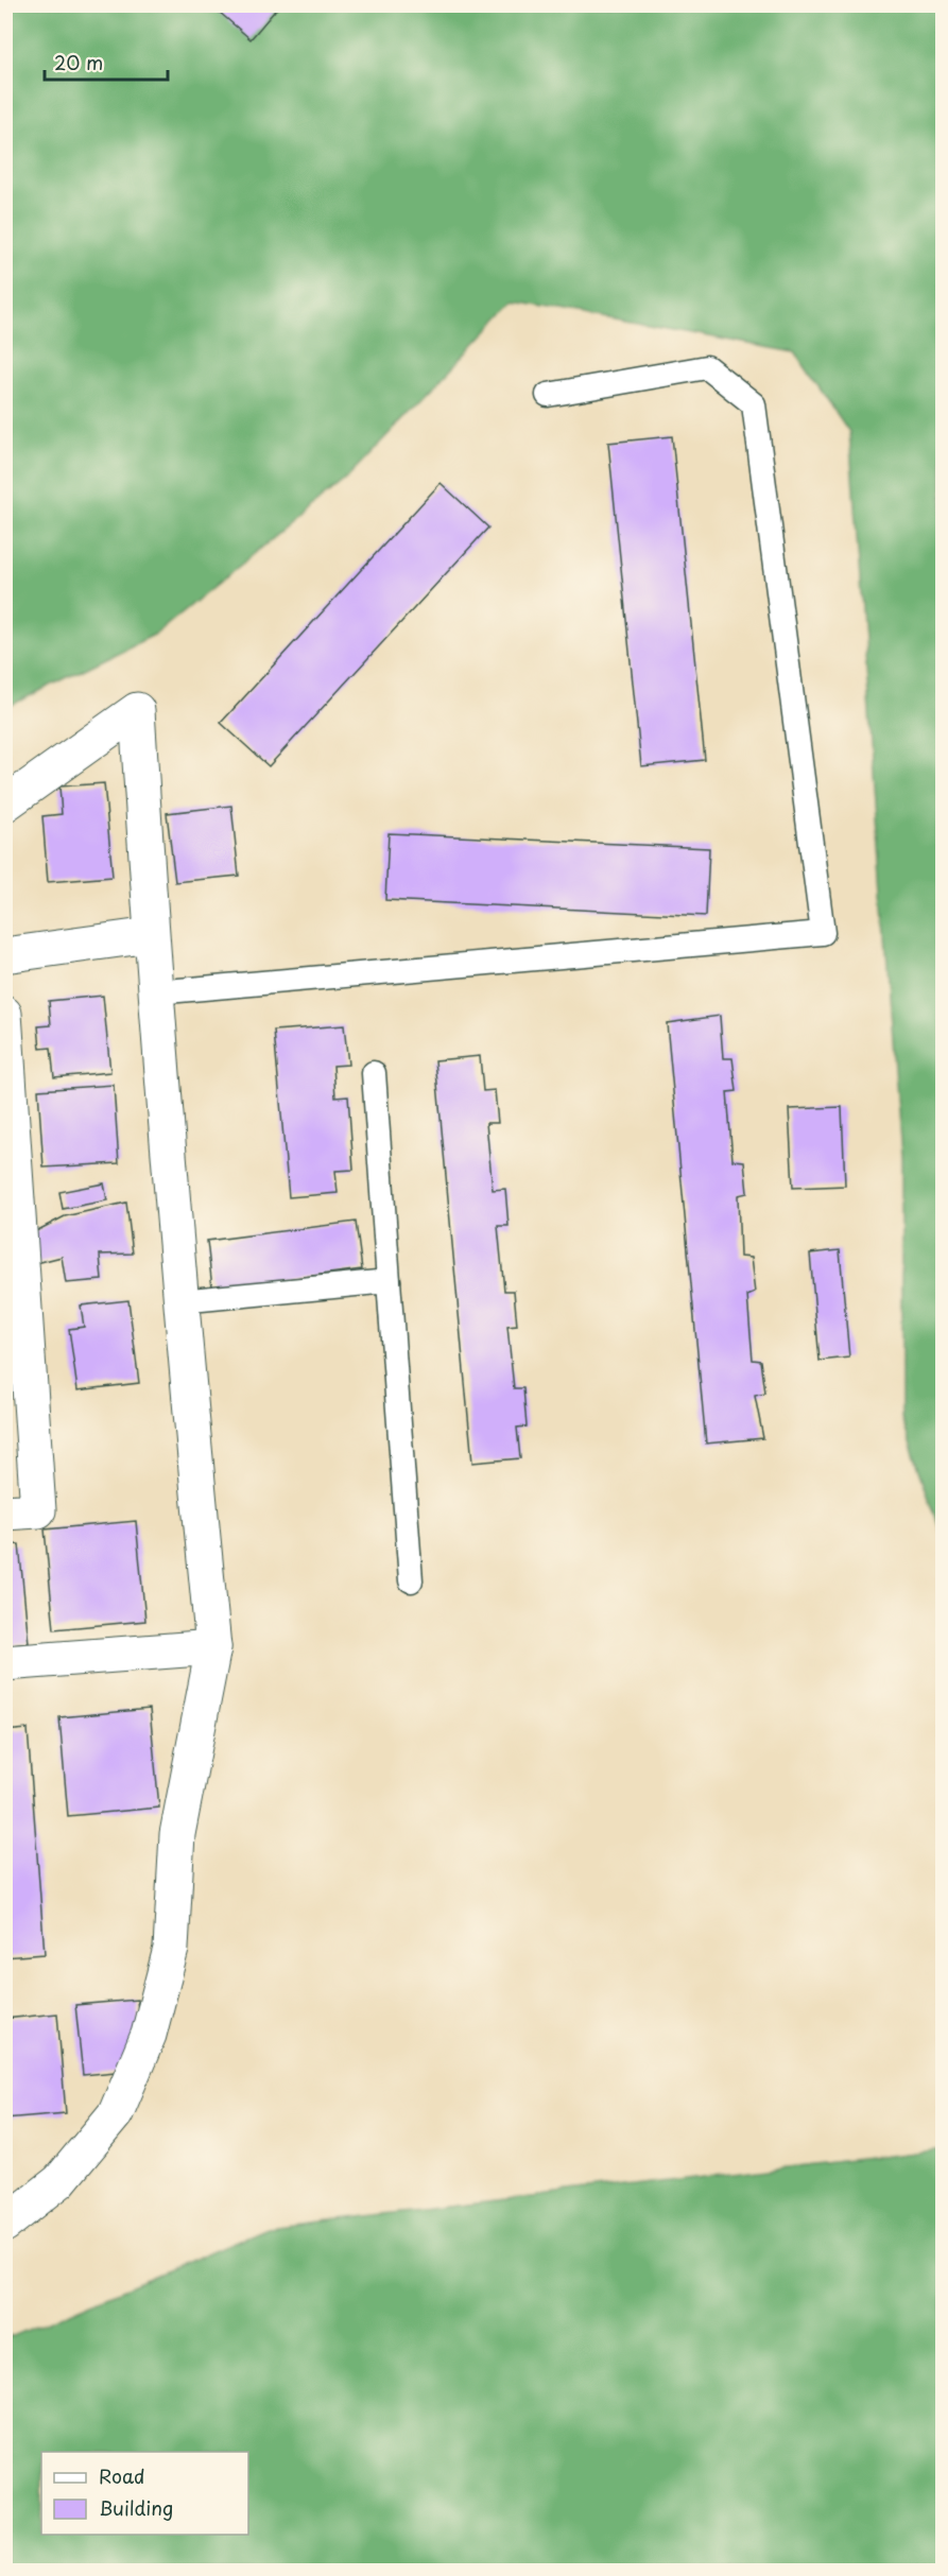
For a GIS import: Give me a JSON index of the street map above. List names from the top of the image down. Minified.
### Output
{"legend":["Road","Building"],"scale_bar":"20 m"}
